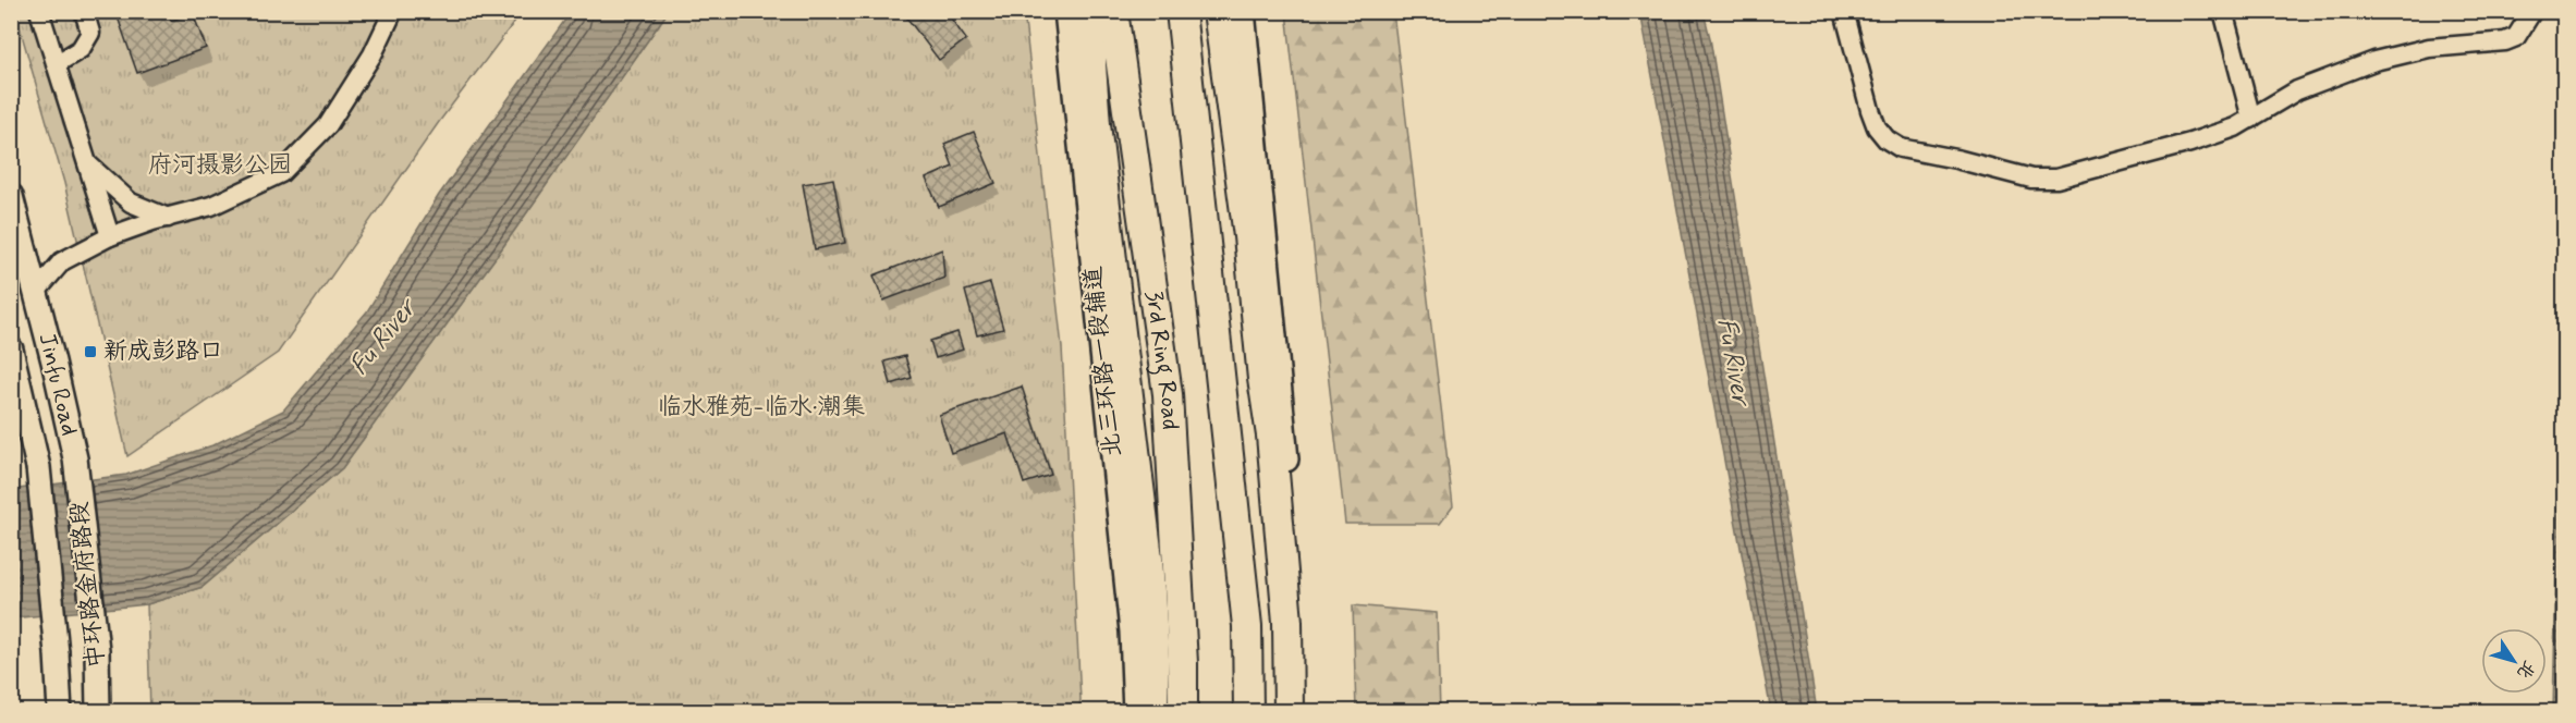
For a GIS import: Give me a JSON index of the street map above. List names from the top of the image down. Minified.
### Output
{"streets":{"highway":["3rd Ring Road"],"main road":["北三环路一段辅道","Jinfu Road","中环路金府路段"]},"crossings":[["Jinfu Road","中环路金府路段"]],"water":["Fu River"],"parks":["府河摄影公园","临水雅苑-临水·潮集"],"places":{"transit":["新成彭路口"]},"north":"bottom right"}
